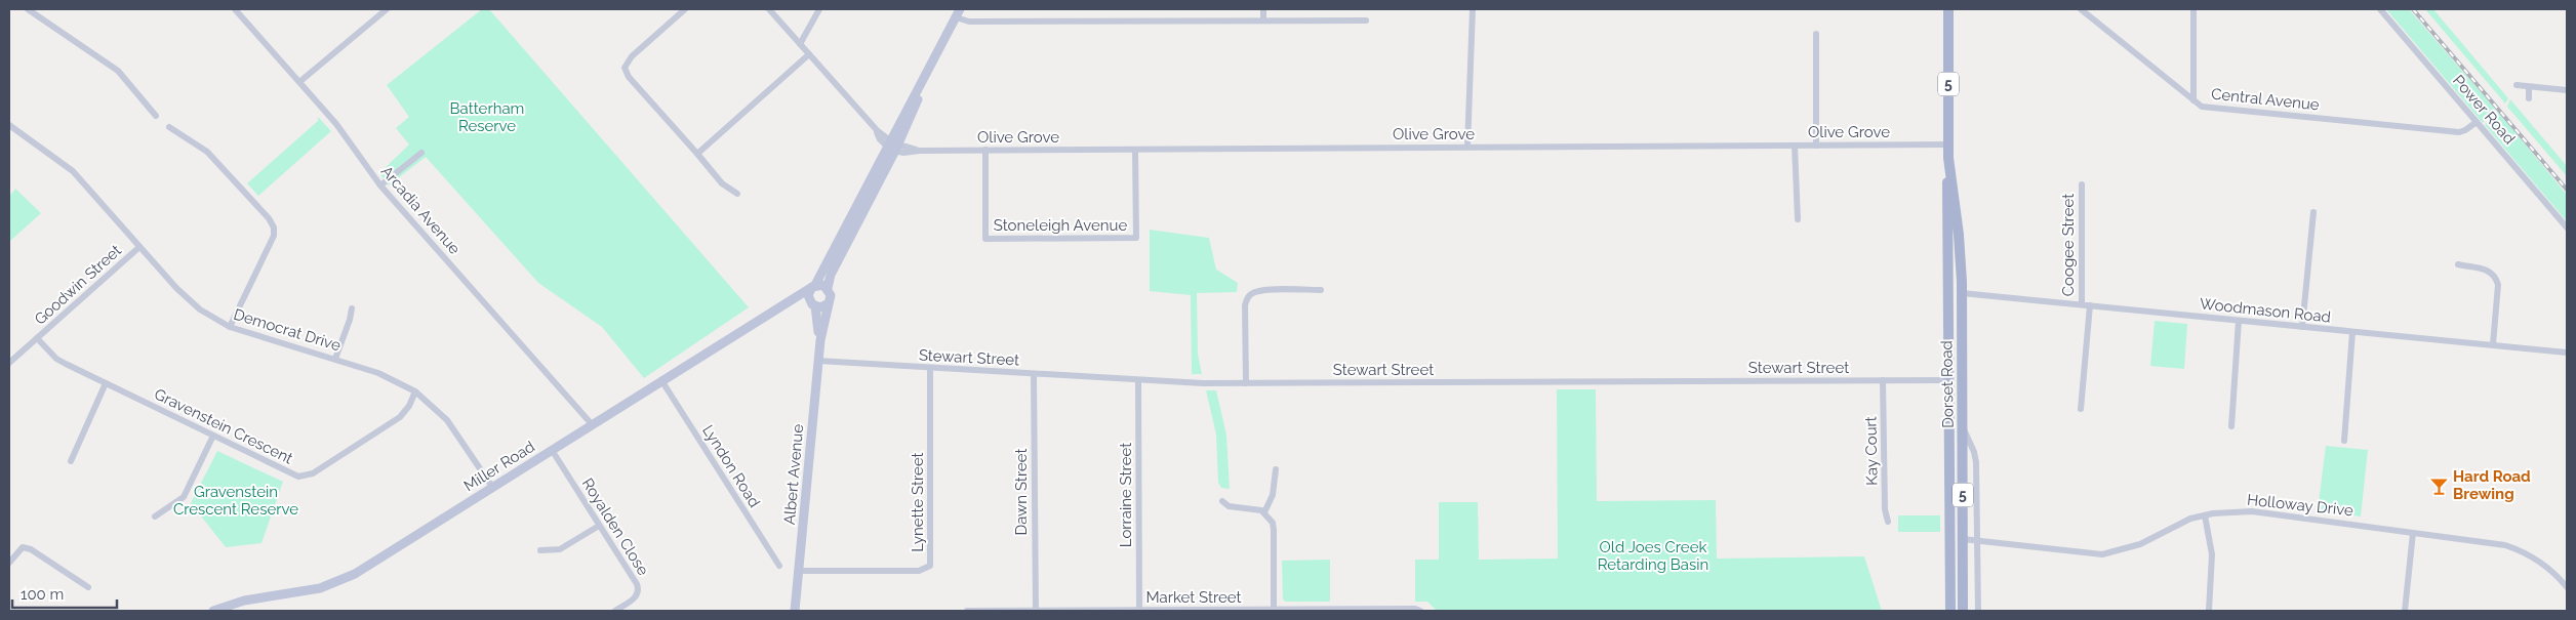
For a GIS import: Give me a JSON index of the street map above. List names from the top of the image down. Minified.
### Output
{"streets":{"main road":["5","Dorset Road","Miller Road","Albert Avenue"],"street":["Central Avenue","Power Road","Olive Grove","Arcadia Avenue","Stoneleigh Avenue","Coogee Street","Goodwin Street","Woodmason Road","Democrat Drive","Stewart Street","Gravenstein Crescent","Kay Court","Lyndon Road","Dawn Street","Lorraine Street","Lynette Street","Holloway Drive","Royalden Close","Market Street"]},"crossings":[["Central Avenue","Power Road"],["Olive Grove","Stoneleigh Avenue"],["Olive Grove","Dorset Road"],["Arcadia Avenue","Miller Road"],["Coogee Street","Woodmason Road"],["Goodwin Street","Democrat Drive"],["Goodwin Street","Gravenstein Crescent"],["Woodmason Road","Dorset Road"],["Democrat Drive","Gravenstein Crescent"],["Democrat Drive","Miller Road"],["Stewart Street","Dorset Road"],["Stewart Street","Kay Court"],["Stewart Street","Albert Avenue"],["Stewart Street","Dawn Street"],["Stewart Street","Lorraine Street"],["Stewart Street","Lynette Street"],["Dorset Road","Holloway Drive"],["Miller Road","Lyndon Road"],["Miller Road","Albert Avenue"],["Miller Road","Royalden Close"],["Albert Avenue","Lynette Street"],["Dawn Street","Market Street"],["Lorraine Street","Market Street"]],"parks":["Batterham Reserve","Gravenstein Crescent Reserve","Old Joes Creek Retarding Basin"],"places":{"bar":["Hard Road Brewing"]},"scale_bar":"100 m"}
